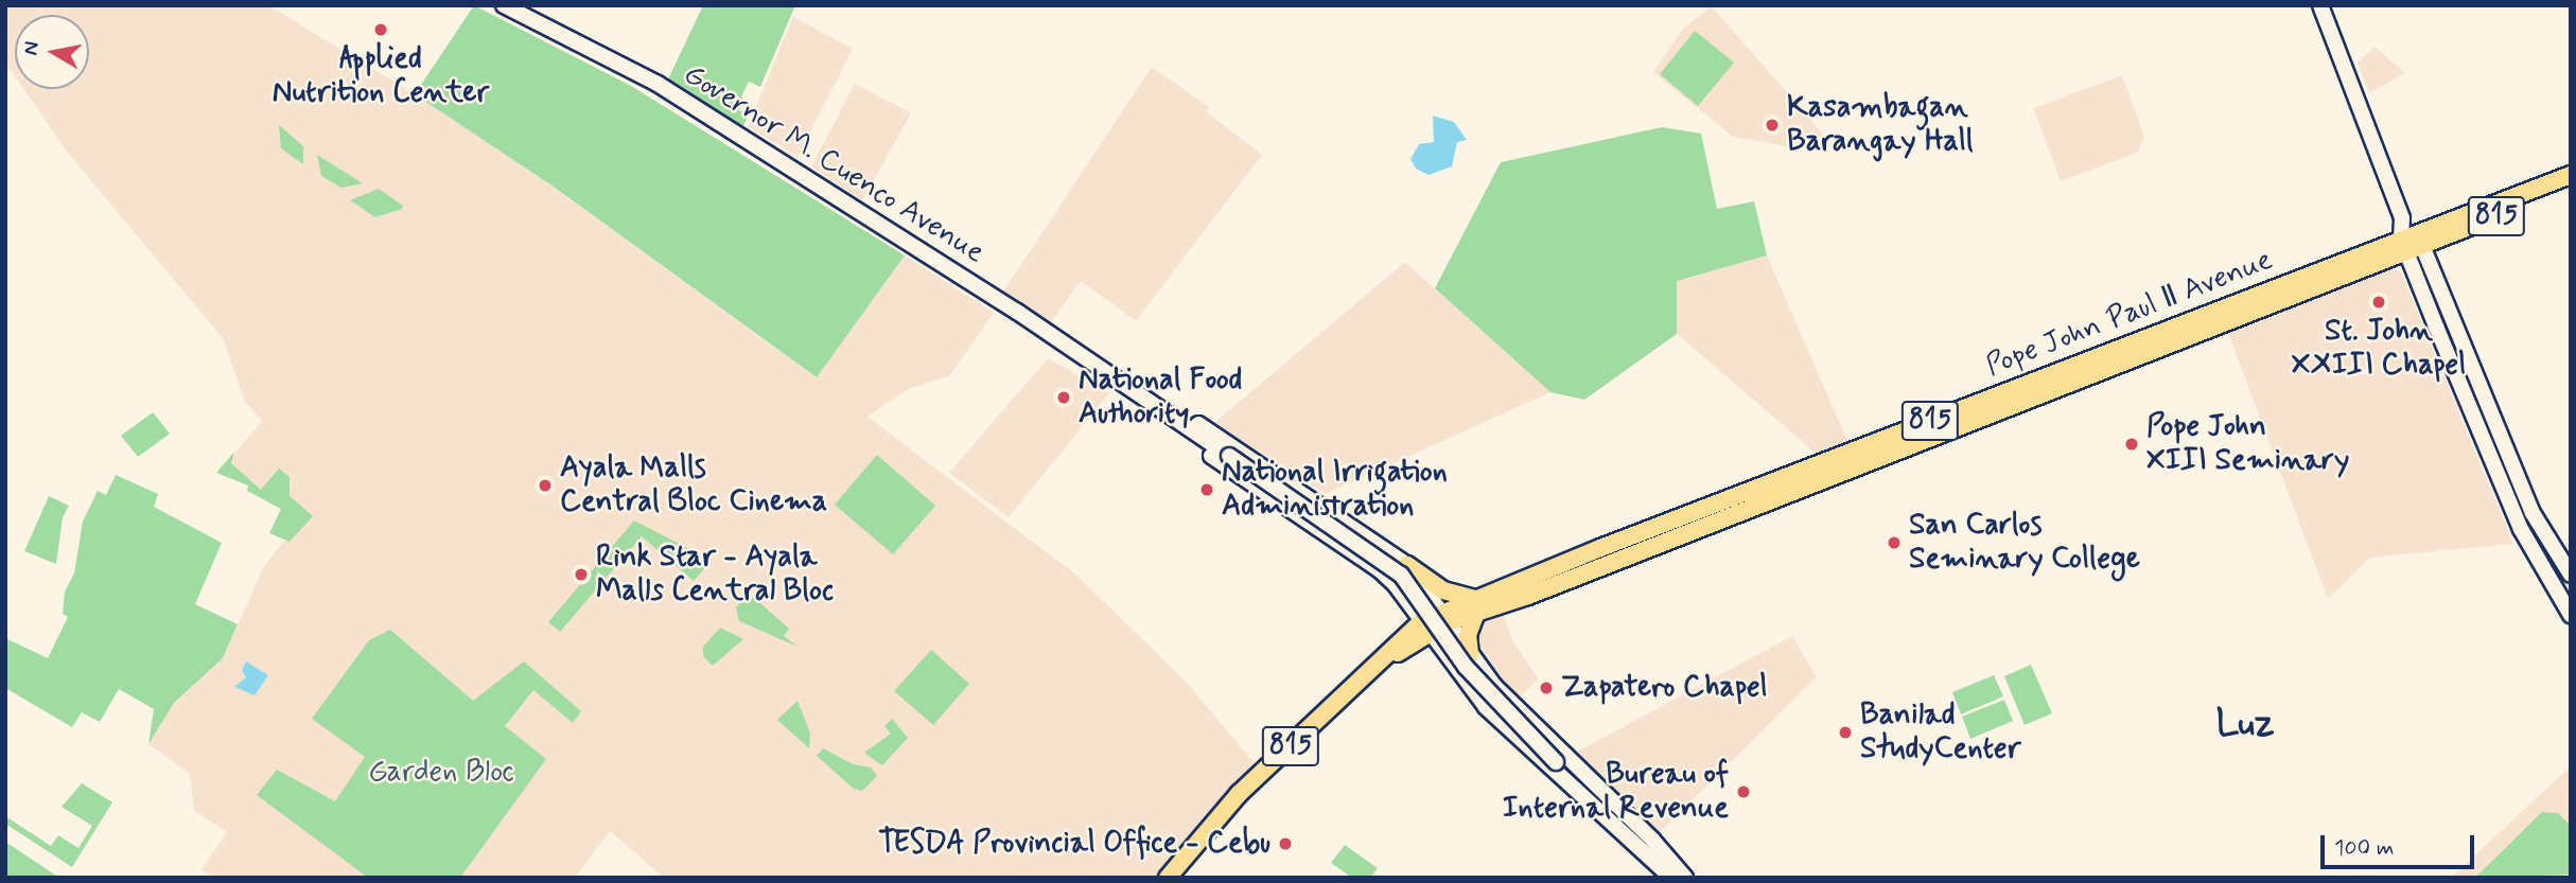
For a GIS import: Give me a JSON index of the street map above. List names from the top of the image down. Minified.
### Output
{"streets":{"main road":["Governor M. Cuenco Avenue","815","Pope John Paul Ⅱ Avenue"]},"crossings":[["Governor M. Cuenco Avenue","815"],["Governor M. Cuenco Avenue","Pope John Paul Ⅱ Avenue"],["815","Pope John Paul Ⅱ Avenue"]],"districts":["Luz"],"parks":["Garden Bloc"],"places":["Applied Nutrition Center","Kasambagan Barangay Hall","St. John XXIII Chapel","National Food Authority","Pope John XIII Seminary","Ayala Malls Central Bloc Cinema","National Irrigation Administration","San Carlos Seminary College","Rink Star - Ayala Malls Central Bloc","Zapatero Chapel","Banilad StudyCenter","Bureau of Internal Revenue","TESDA Provincial Office - Cebu"],"scale_bar":"100 m","north":"left"}
